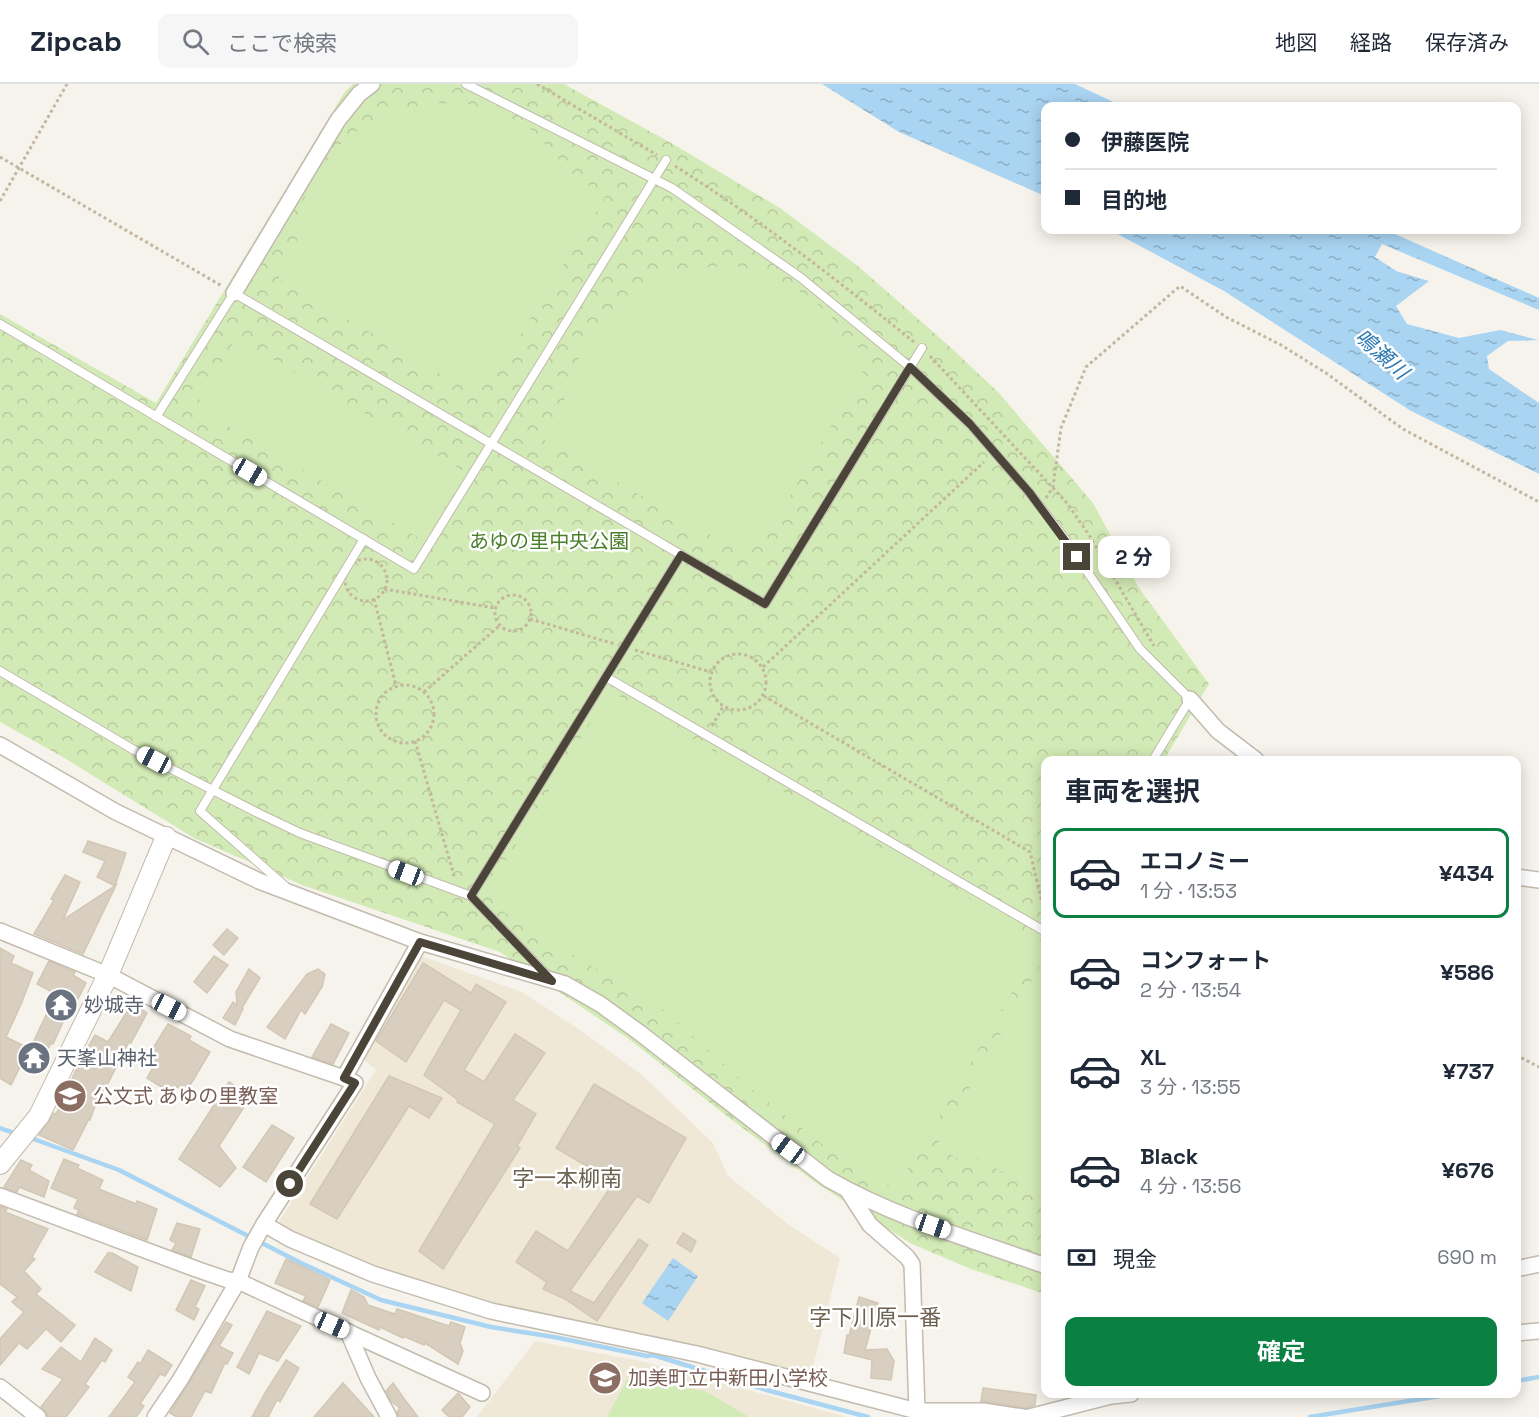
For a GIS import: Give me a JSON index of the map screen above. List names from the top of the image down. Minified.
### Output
{"districts":["字一本柳南","字下川原一番"],"water":["鳴瀬川"],"parks":["あゆの里中央公園"],"places":{"temple":["妙城寺","天峯山神社"],"school or university":["公文式 あゆの里教室","加美町立中新田小学校"]},"page":{"header":"Zipcab","search":"ここで検索","nav":["地図","経路","保存済み"],"banner":["伊藤医院","目的地"],"bubble":"2 分","heading":"車両を選択","list":[{"name":"エコノミー","note":"1 分 · 13:53","value":"¥434"},{"name":"コンフォート","note":"2 分 · 13:54","value":"¥586"},{"name":"XL","note":"3 分 · 13:55","value":"¥737"},{"name":"Black","note":"4 分 · 13:56","value":"¥676"}],"pay":["現金","690 m"],"buttons":"確定"}}
